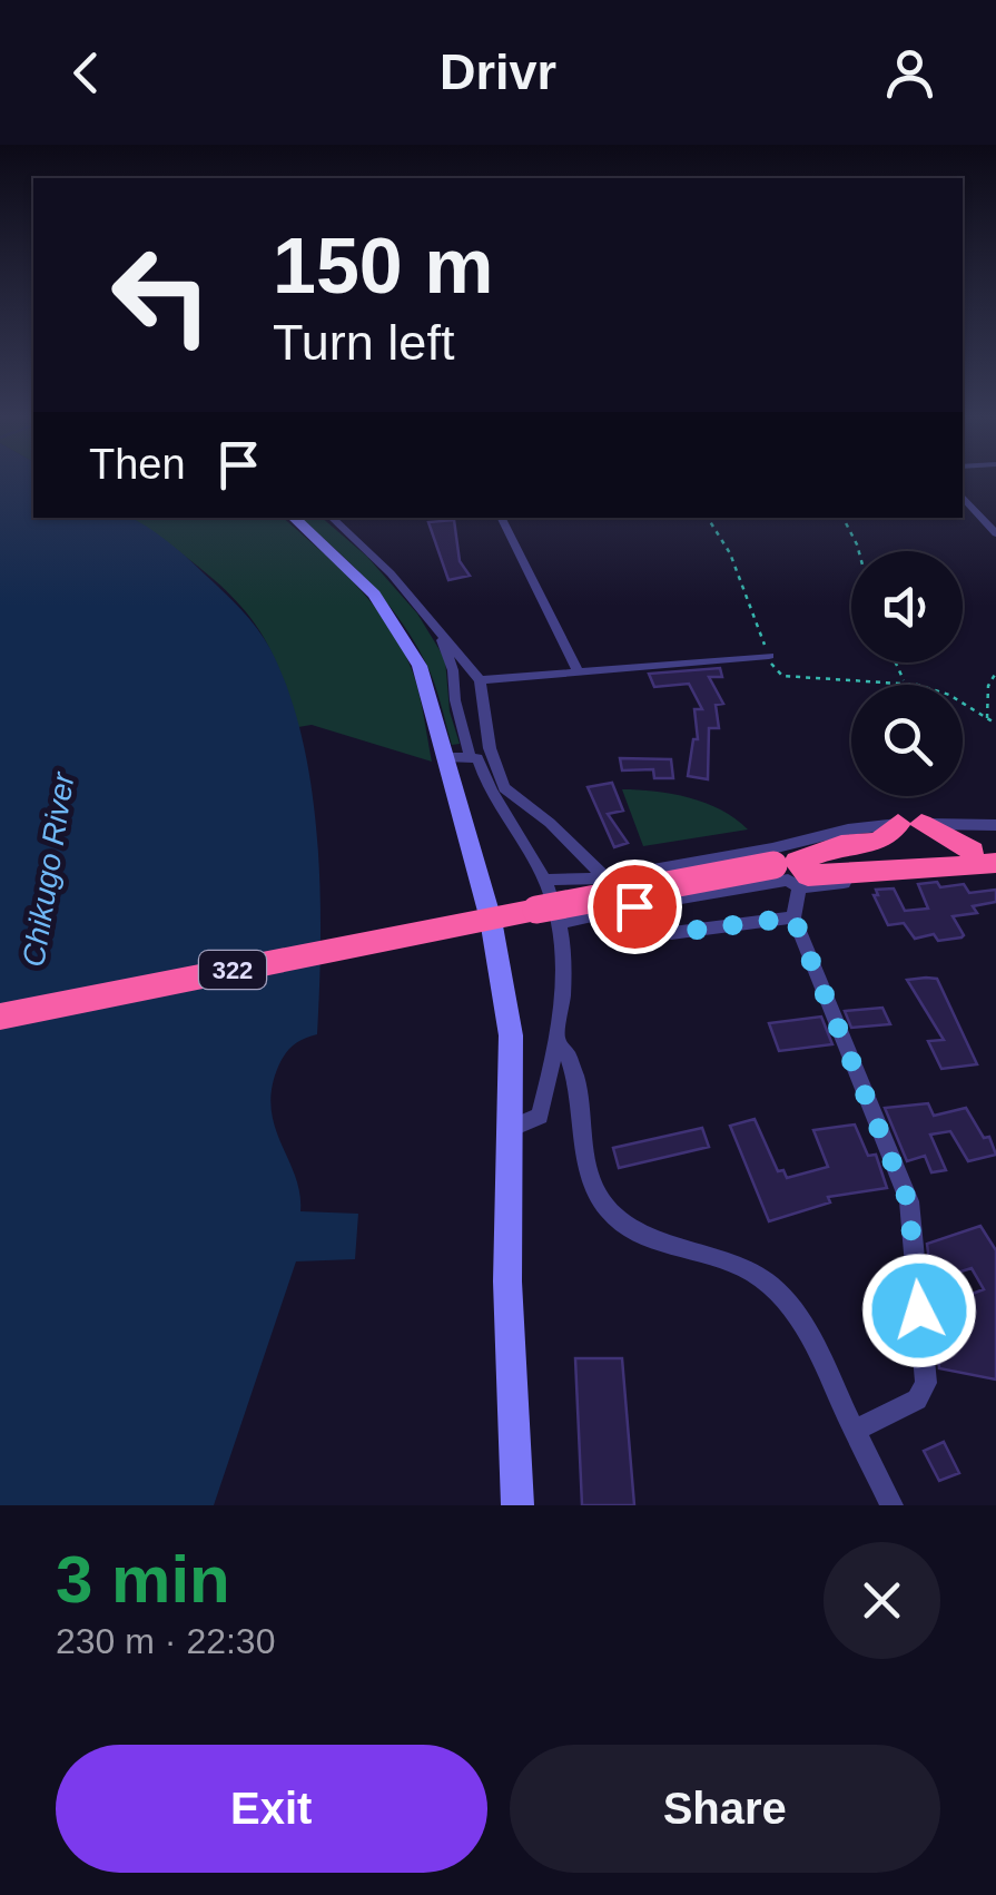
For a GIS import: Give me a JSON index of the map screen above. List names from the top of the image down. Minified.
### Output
{"streets":{"highway":["322"]},"water":["Chikugo River"],"page":{"header":"Drivr","turn":["150 m","Turn left"],"then":"Then","heading":["3 min","230 m · 22:30"],"buttons":["Exit","Share"]}}
